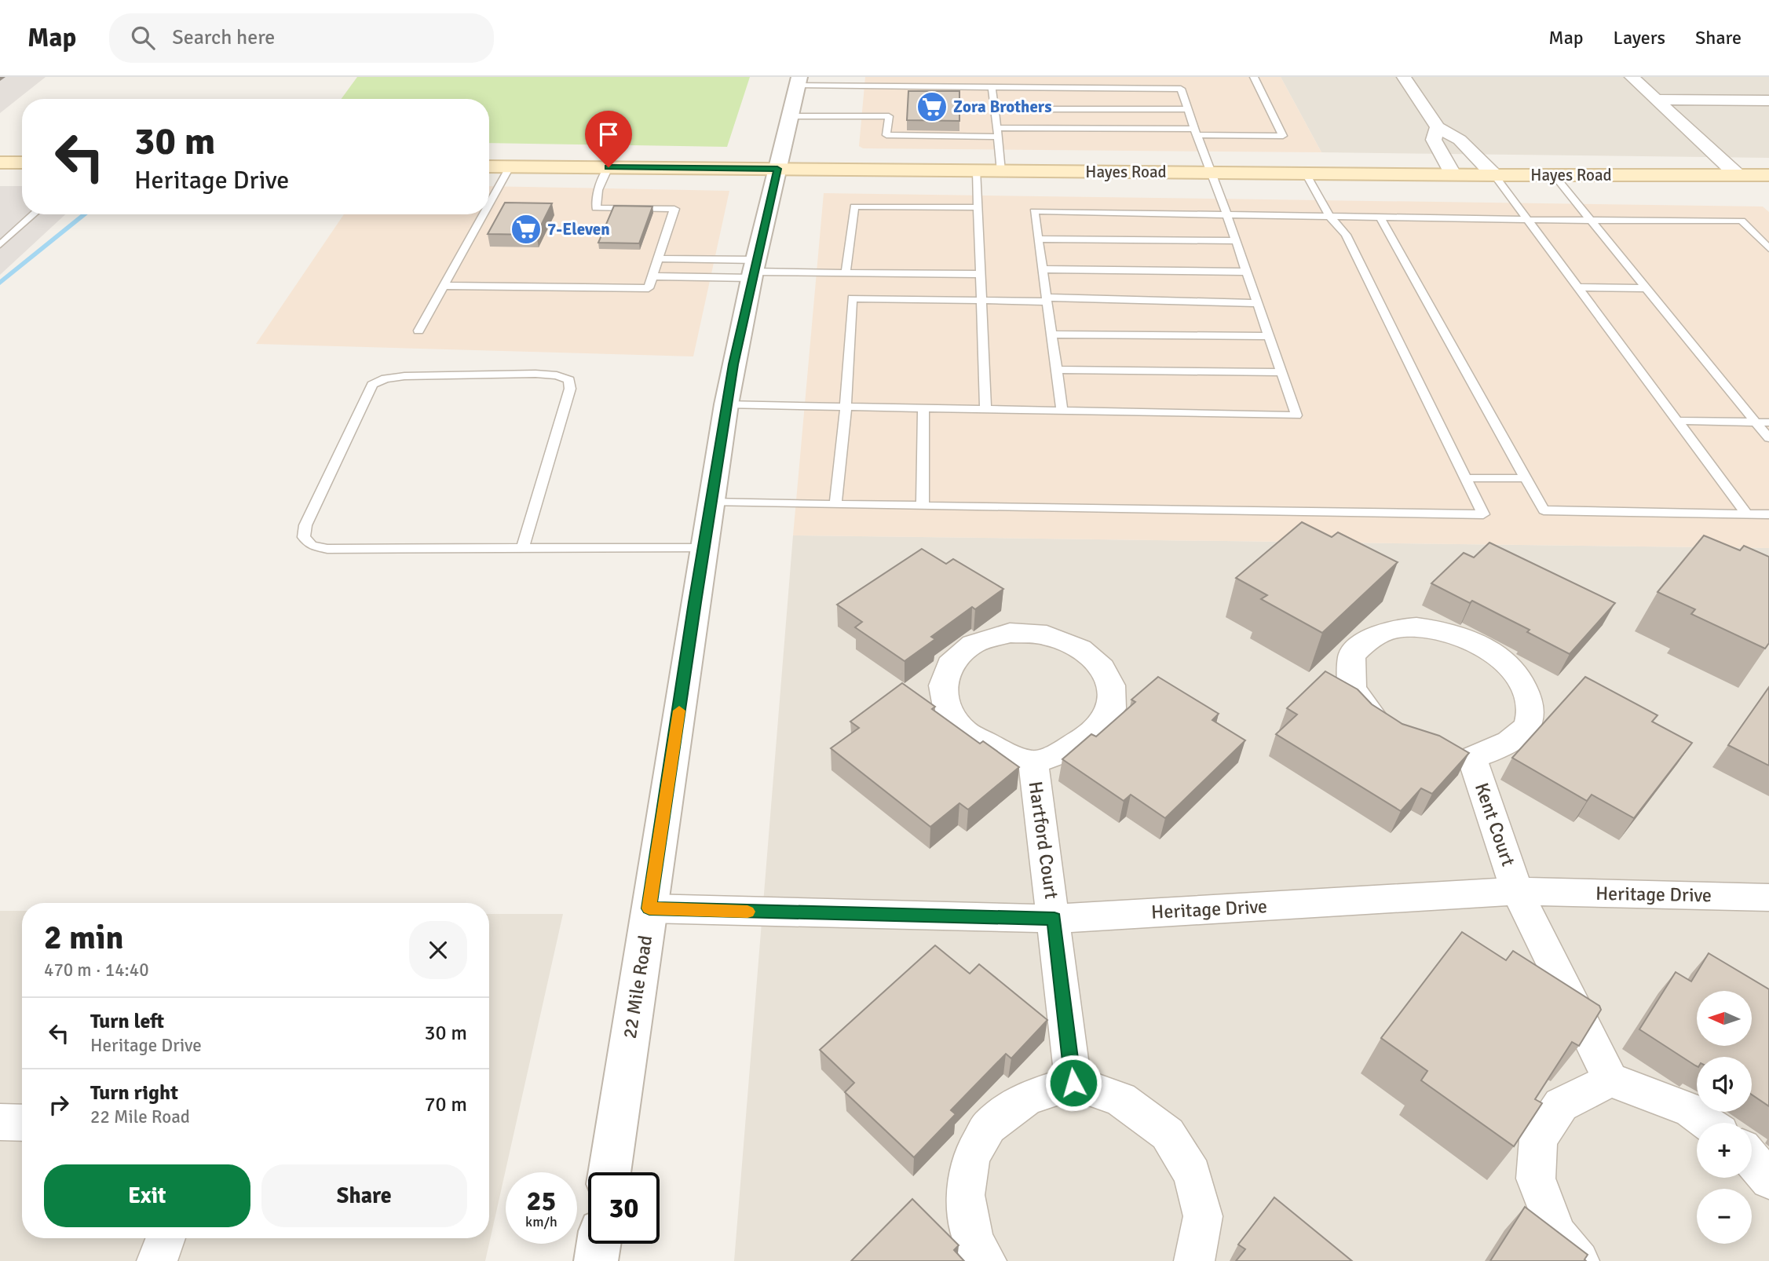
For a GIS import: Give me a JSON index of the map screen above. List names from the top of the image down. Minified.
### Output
{"streets":{"main road":["Hayes Road"],"street":["Kent Court","Hartford Court","Heritage Drive","22 Mile Road"]},"crossings":[["Hayes Road","22 Mile Road"],["Kent Court","Heritage Drive"],["Hartford Court","Heritage Drive"],["Heritage Drive","22 Mile Road"]],"places":{"supermarket":["Zora Brothers","7-Eleven"]},"north":"left","page":{"header":"Map","search":"Search here","nav":["Map","Layers","Share"],"turn":["30 m","Heritage Drive"],"heading":["2 min","470 m · 14:40"],"map_buttons":["+","−"],"list":[{"name":"Turn left","note":"Heritage Drive","value":"30 m"},{"name":"Turn right","note":"22 Mile Road","value":"70 m"}],"buttons":["Exit","Share"],"speed":"25 km/h","limit":"30"}}
